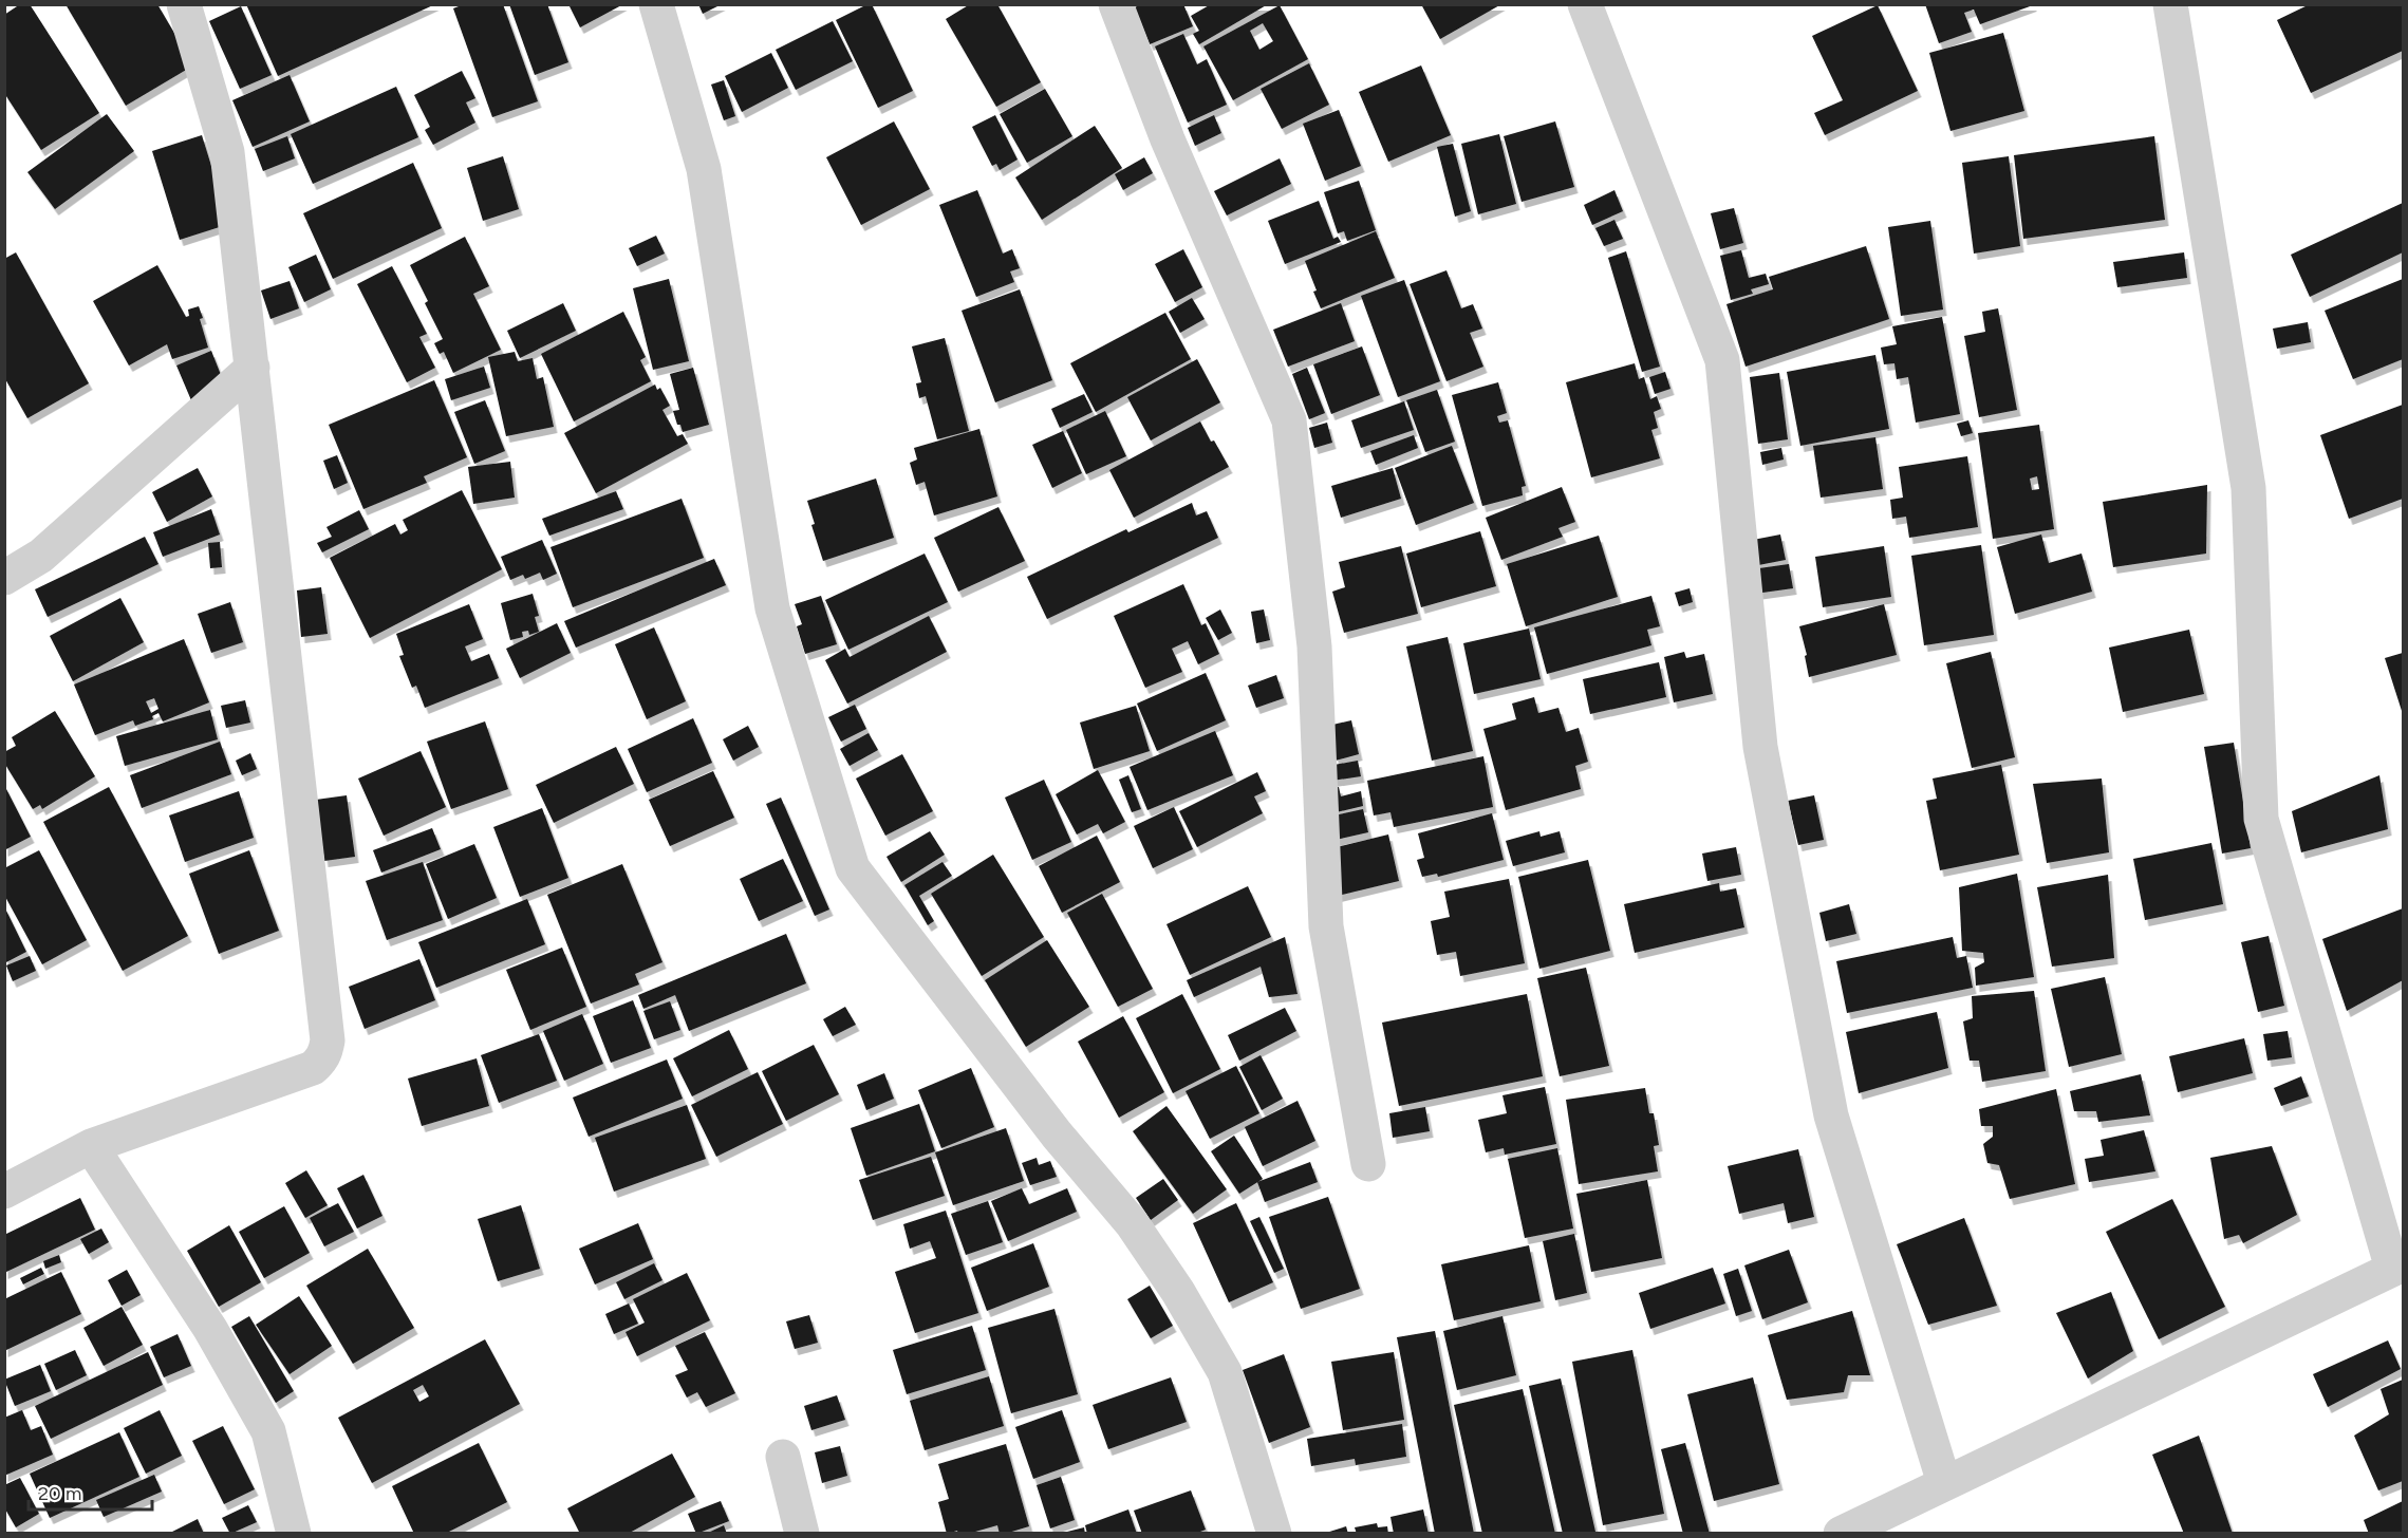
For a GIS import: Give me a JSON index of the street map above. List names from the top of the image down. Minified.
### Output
{"scale_bar":"20 m"}
